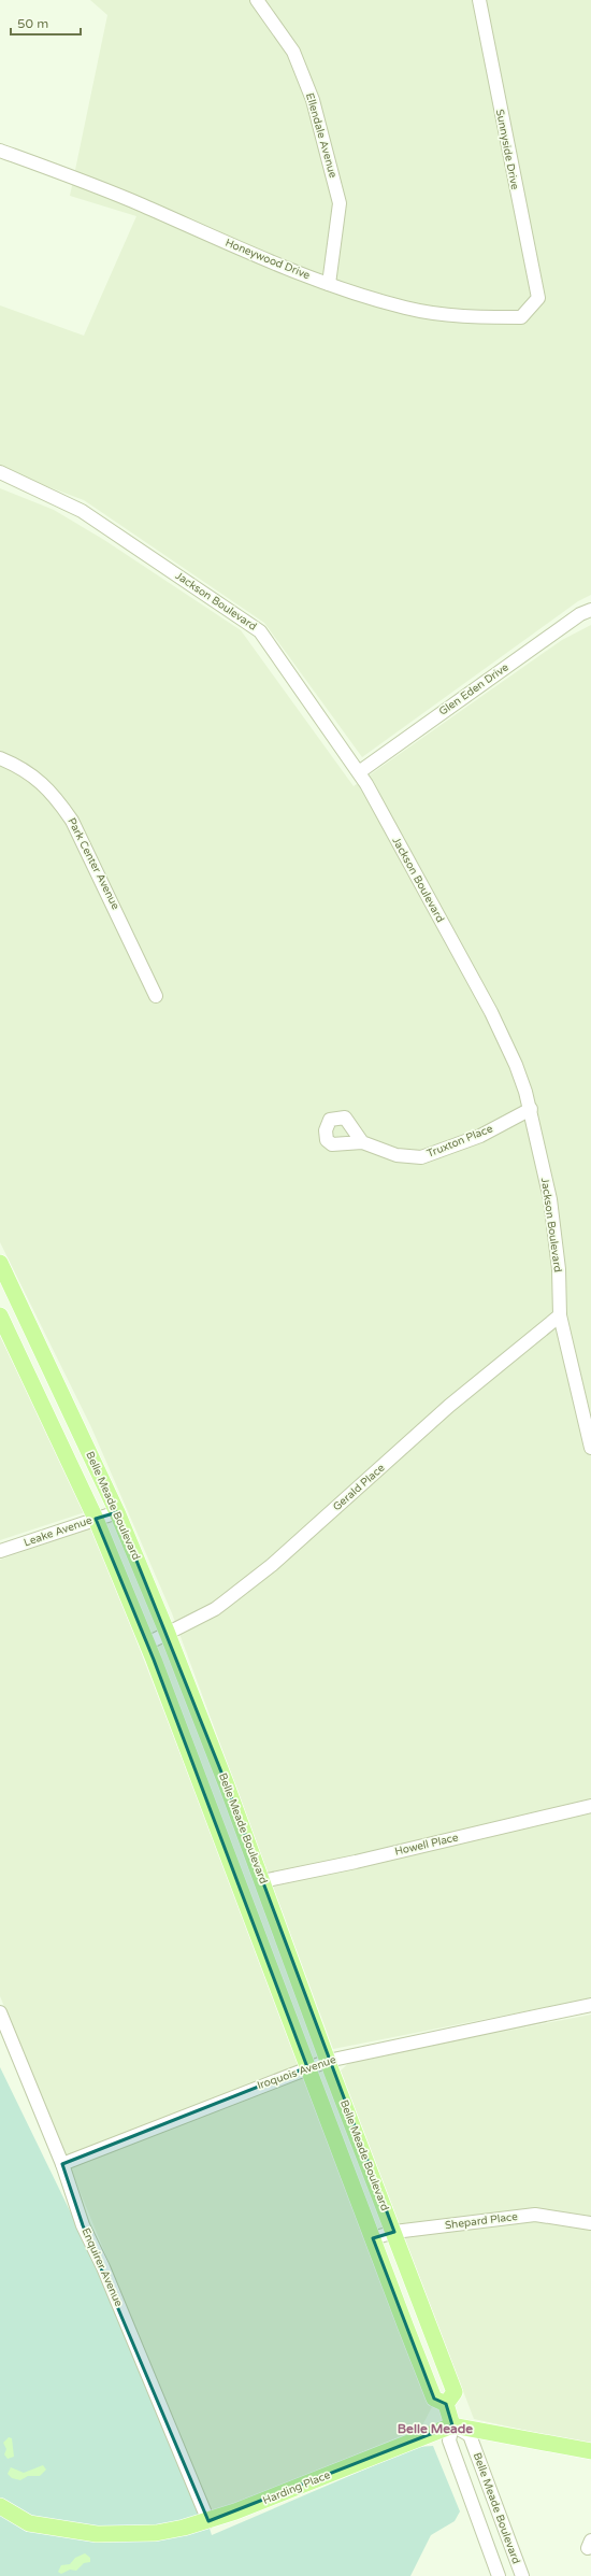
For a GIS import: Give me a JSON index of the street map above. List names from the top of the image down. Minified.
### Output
{"streets":{"main road":["Belle Meade Boulevard","Harding Place"],"street":["Ellendale Avenue","Sunnyside Drive","Honeywood Drive","Jackson Boulevard","Glen Eden Drive","Park Center Avenue","Truxton Place","Gerald Place","Leake Avenue","Howell Place","Iroquois Avenue","Shepard Place","Enquirer Avenue"]},"crossings":[["Ellendale Avenue","Honeywood Drive"],["Sunnyside Drive","Honeywood Drive"],["Jackson Boulevard","Glen Eden Drive"],["Jackson Boulevard","Truxton Place"],["Jackson Boulevard","Gerald Place"],["Gerald Place","Belle Meade Boulevard"],["Belle Meade Boulevard","Leake Avenue"],["Belle Meade Boulevard","Howell Place"],["Belle Meade Boulevard","Iroquois Avenue"],["Belle Meade Boulevard","Shepard Place"],["Belle Meade Boulevard","Harding Place"],["Iroquois Avenue","Enquirer Avenue"],["Enquirer Avenue","Harding Place"]],"districts":["Belle Meade"],"scale_bar":"50 m"}
